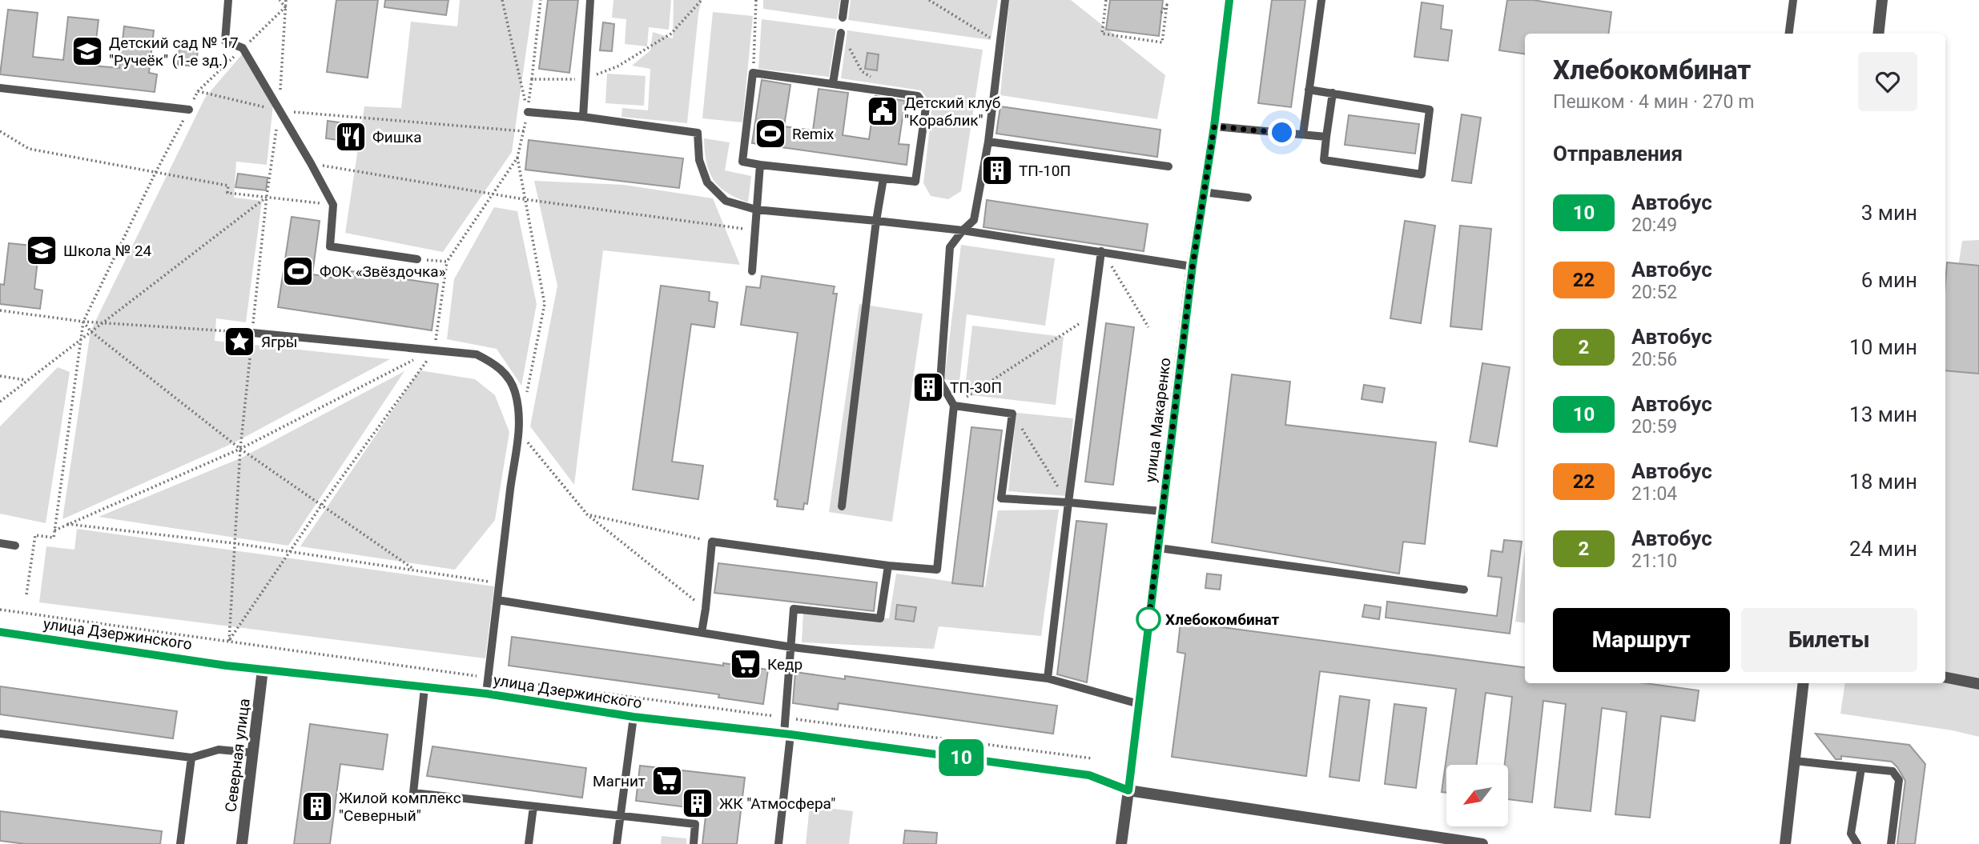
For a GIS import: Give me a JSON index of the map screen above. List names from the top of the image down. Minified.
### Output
{"streets":{"street":["улица Макаренко","улица Дзержинского","Северная улица"]},"crossings":[["улица Макаренко","улица Дзержинского"],["улица Дзержинского","Северная улица"]],"places":{"school or university":["Детский сад № 17 \"Ручеёк\" (1-е зд.)","Школа № 24"],"public building":["Детский клуб \"Кораблик\""],"sports":["Remix","ФОК «Звёздочка»"],"restaurant":["Фишка"],"building":["ТП-10П","ТП-30П","ЖК \"Атмосфера\"","Жилой комплекс \"Северный\""],"place":["Ягры"],"other":["Хлебокомбинат"],"supermarket":["Кедр","Магнит"]},"lines":["bus line 10"],"north":"bottom left","page":{"on_map":"10","heading":[["Хлебокомбинат","Пешком · 4 мин · 270 m"],"Отправления"],"list":[{"mark":"10","name":"Автобус","note":"20:49","value":"3 мин"},{"mark":"22","name":"Автобус","note":"20:52","value":"6 мин"},{"mark":"2","name":"Автобус","note":"20:56","value":"10 мин"},{"mark":"10","name":"Автобус","note":"20:59","value":"13 мин"},{"mark":"22","name":"Автобус","note":"21:04","value":"18 мин"},{"mark":"2","name":"Автобус","note":"21:10","value":"24 мин"}],"buttons":["Маршрут","Билеты"]}}
